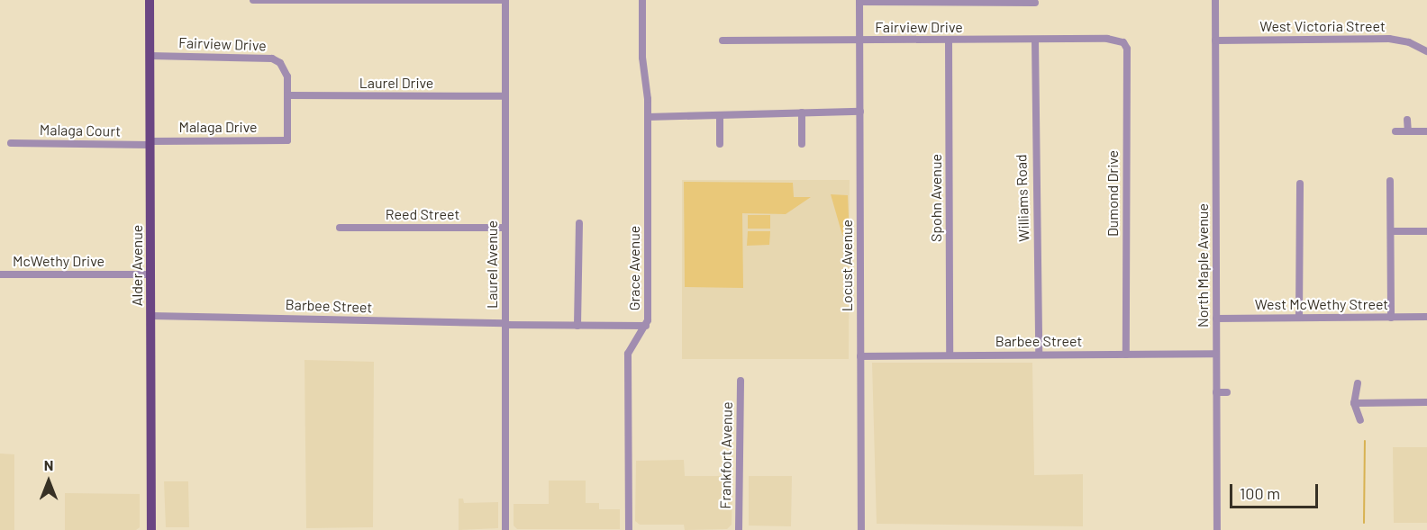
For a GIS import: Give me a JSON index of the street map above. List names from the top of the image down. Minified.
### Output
{"streets":{"main road":["Alder Avenue"],"street":["West Victoria Street","Fairview Drive","Laurel Drive","Malaga Drive","Malaga Court","Dumond Drive","Spohn Avenue","Williams Road","Reed Street","McWethy Drive","Laurel Avenue","Locust Avenue","North Maple Avenue","Grace Avenue","West McWethy Street","Barbee Street","Frankfort Avenue"]},"crossings":[["West Victoria Street","North Maple Avenue"],["Fairview Drive","Laurel Drive"],["Fairview Drive","Malaga Drive"],["Fairview Drive","Dumond Drive"],["Fairview Drive","Spohn Avenue"],["Fairview Drive","Williams Road"],["Fairview Drive","Alder Avenue"],["Fairview Drive","Locust Avenue"],["Laurel Drive","Laurel Avenue"],["Malaga Drive","Malaga Court"],["Malaga Drive","Alder Avenue"],["Malaga Court","Alder Avenue"],["Dumond Drive","Barbee Street"],["Spohn Avenue","Barbee Street"],["Williams Road","Barbee Street"],["Reed Street","Laurel Avenue"],["McWethy Drive","Alder Avenue"],["Laurel Avenue","Barbee Street"],["Alder Avenue","Barbee Street"],["Locust Avenue","Barbee Street"],["North Maple Avenue","West McWethy Street"],["North Maple Avenue","Barbee Street"],["Grace Avenue","Barbee Street"]],"scale_bar":"100 m","north":"top"}
